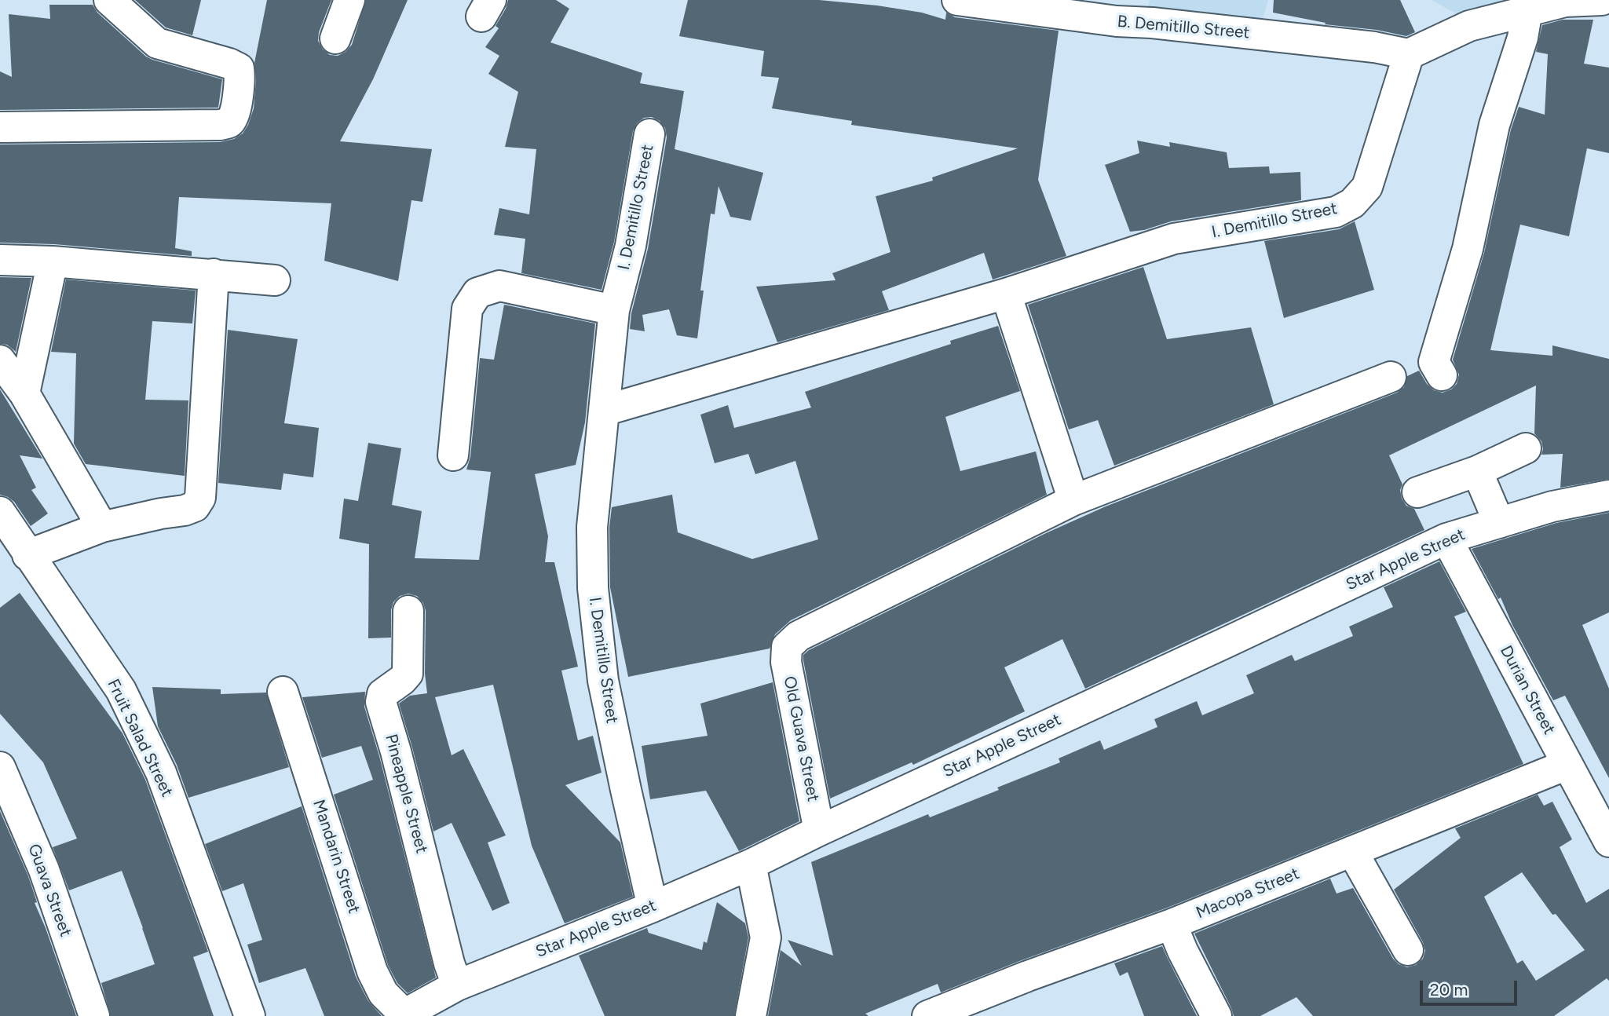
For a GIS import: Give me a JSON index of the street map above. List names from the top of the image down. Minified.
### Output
{"streets":{"street":["B. Demitillo Street","I. Demitillo Street","Star Apple Street","Durian Street","Fruit Salad Street","Old Guava Street","Pineapple Street","Mandarin Street","Guava Street","Macopa Street"]},"crossings":[["B. Demitillo Street","I. Demitillo Street"],["I. Demitillo Street","Star Apple Street"],["Star Apple Street","Durian Street"],["Star Apple Street","Old Guava Street"],["Star Apple Street","Pineapple Street"],["Star Apple Street","Mandarin Street"],["Durian Street","Macopa Street"]],"scale_bar":"20 m"}
